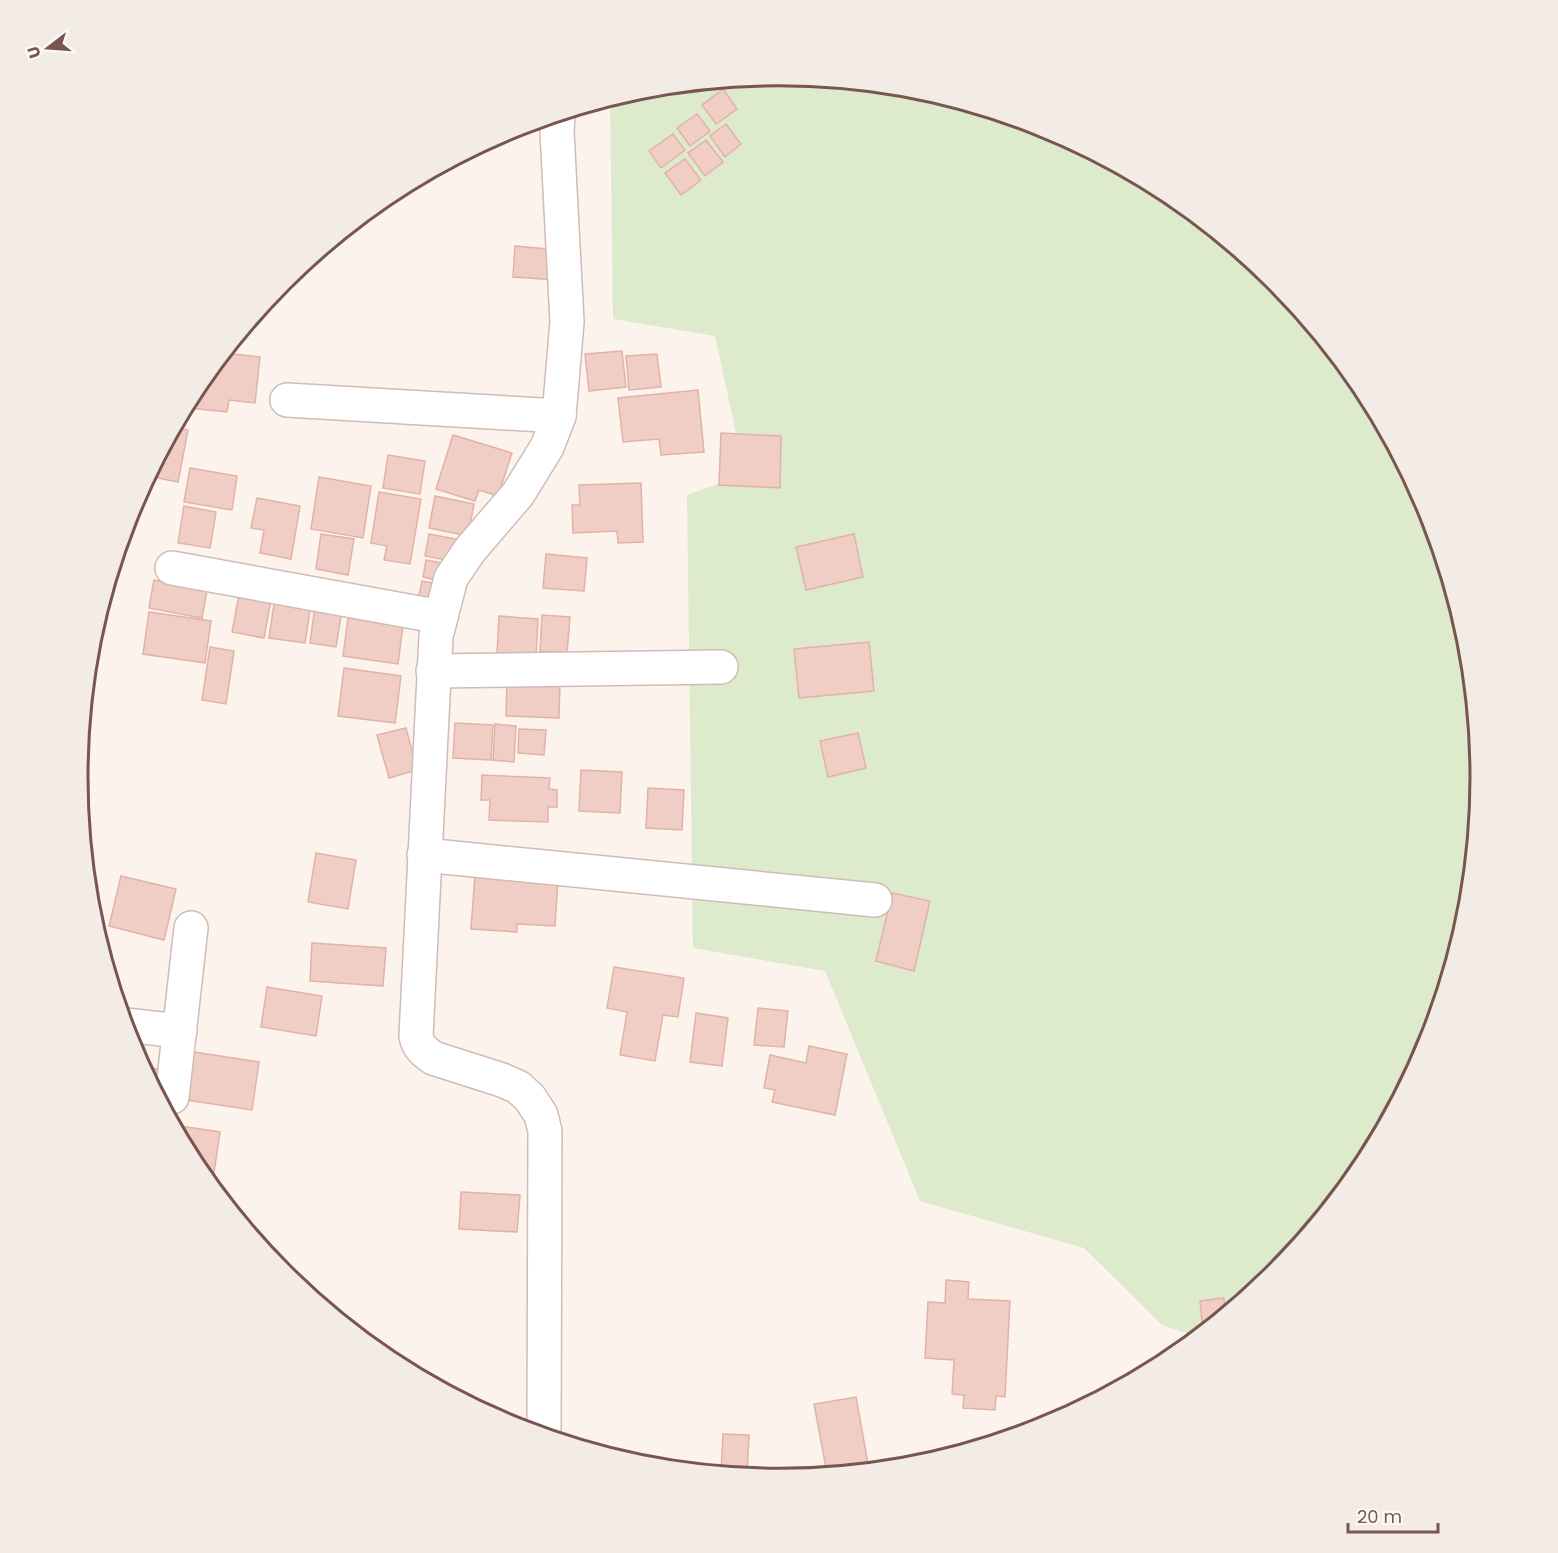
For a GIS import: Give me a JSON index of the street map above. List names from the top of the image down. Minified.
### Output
{"scale_bar":"20 m","north":"left"}
